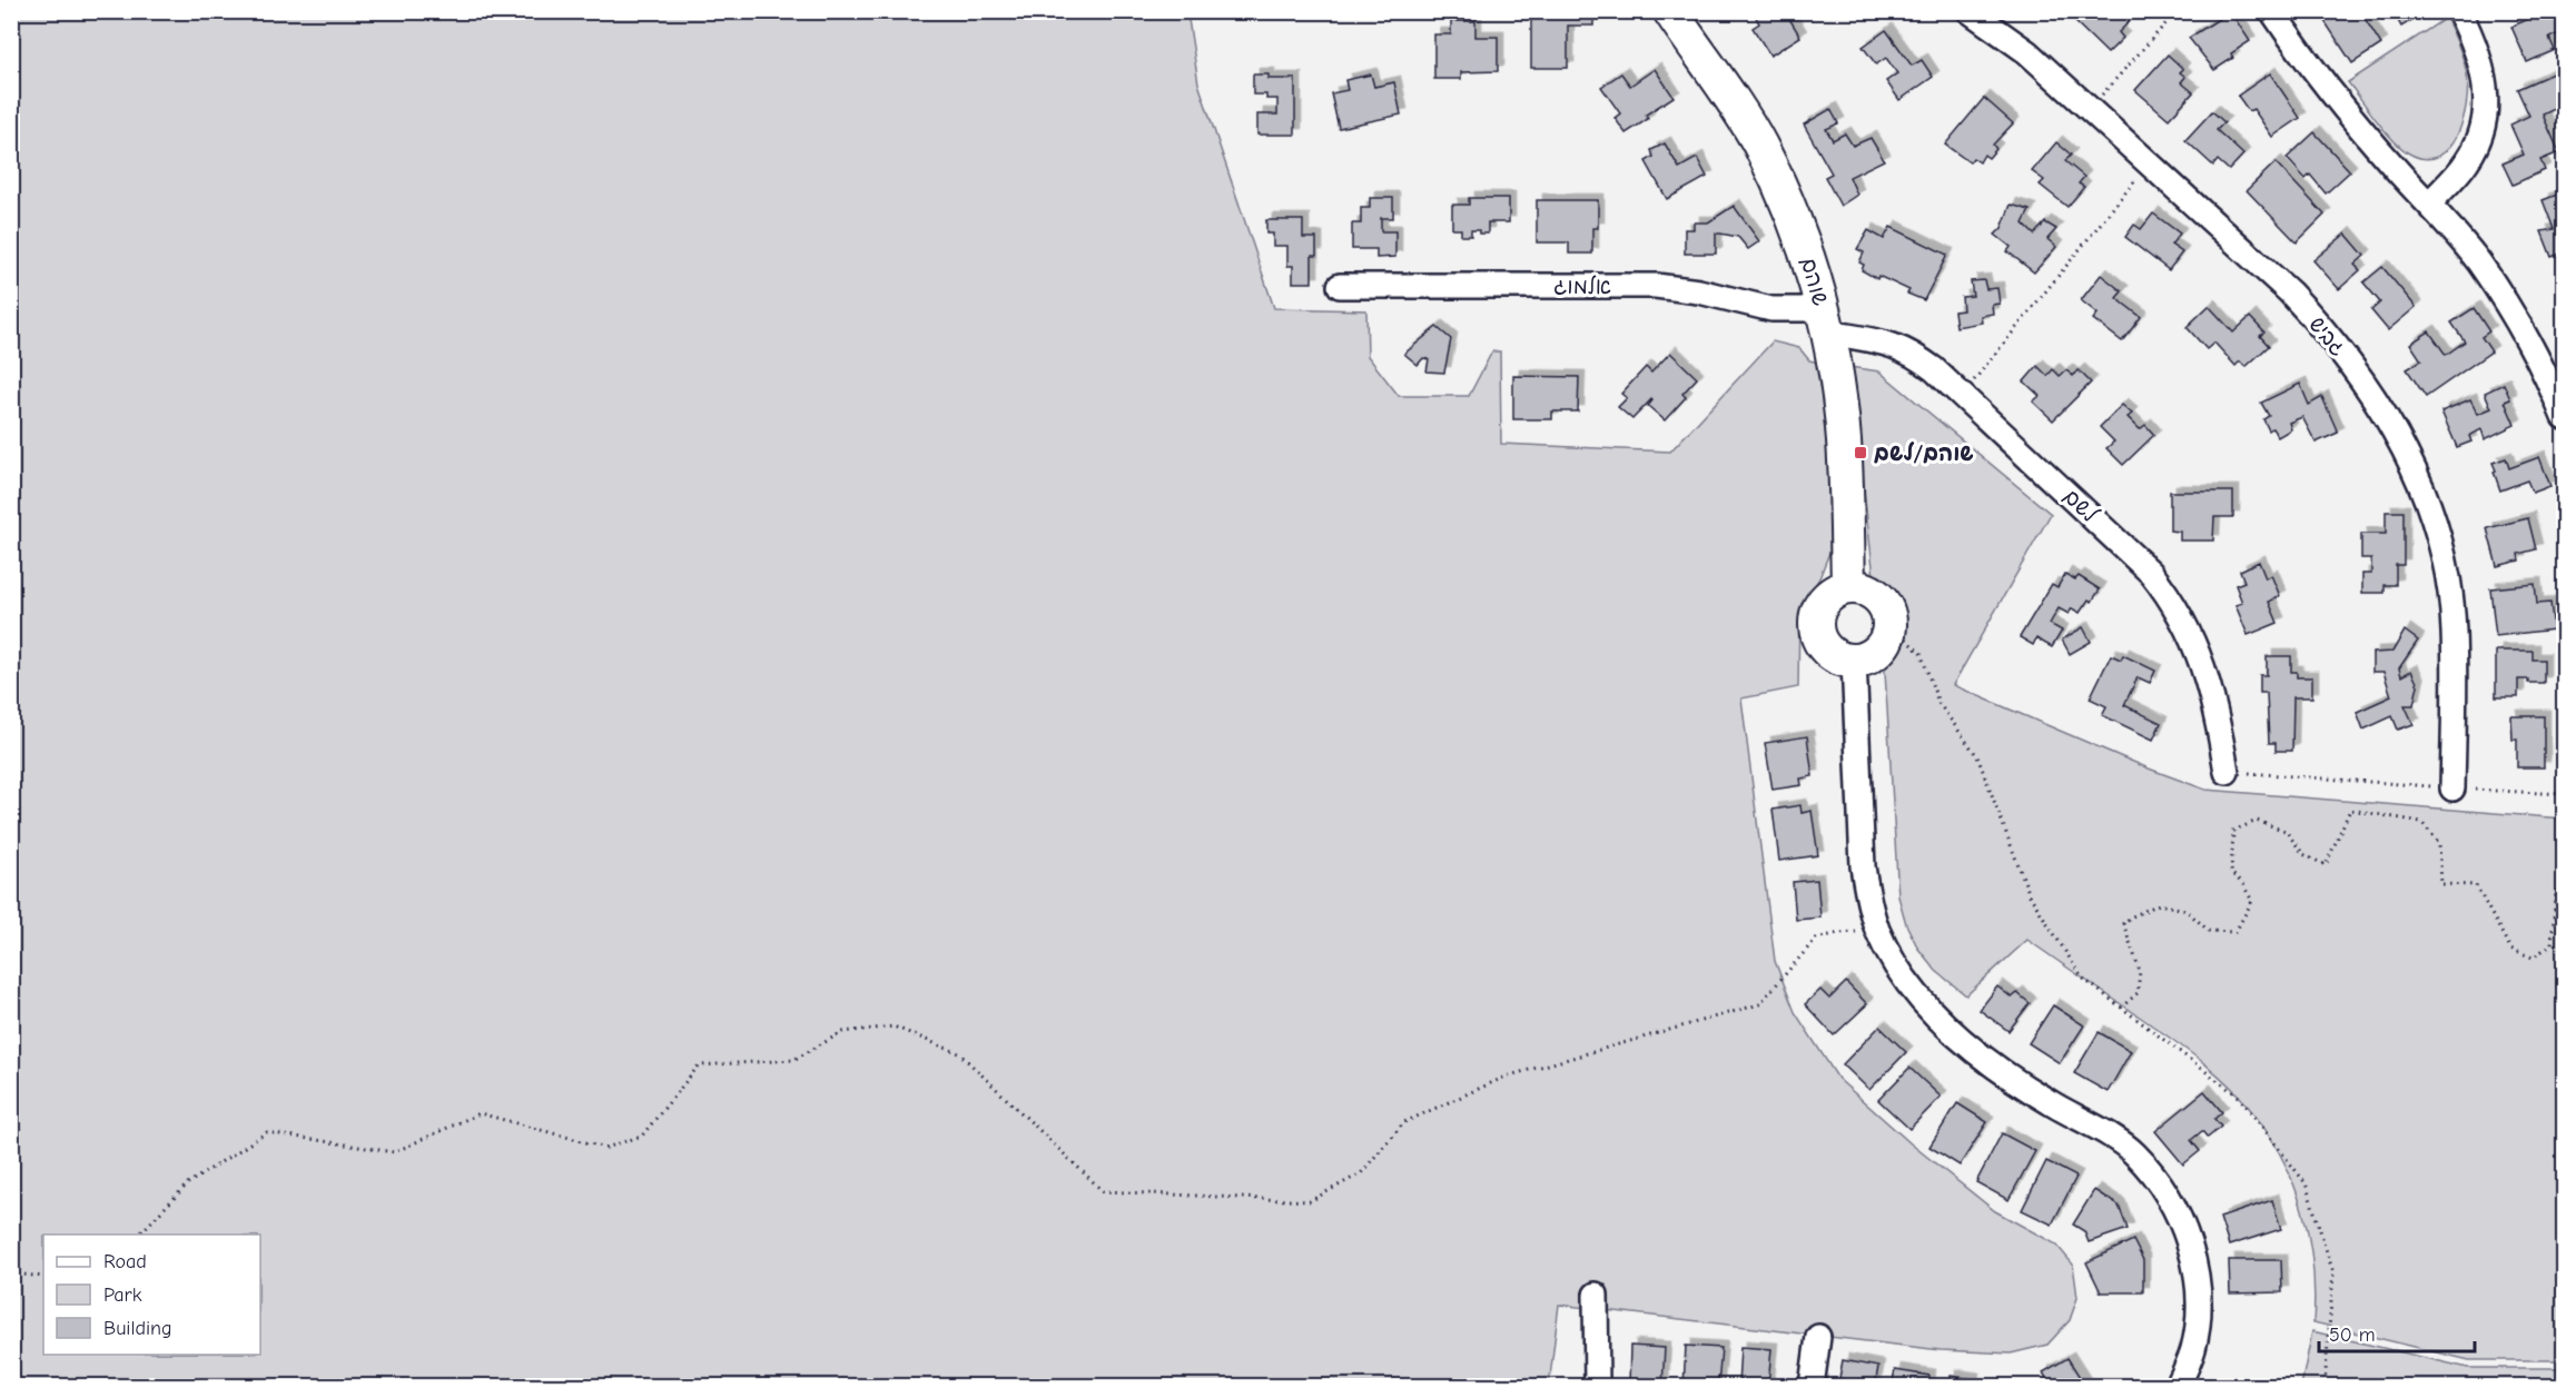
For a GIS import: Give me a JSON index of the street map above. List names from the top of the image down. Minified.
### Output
{"streets":{"street":["שוהם","אלמוג","גביש","לשם"]},"crossings":[["שוהם","אלמוג"],["שוהם","לשם"],["אלמוג","לשם"]],"places":{"transit":["שוהם/לשם"]},"legend":["Road","Park","Building"],"scale_bar":"50 m"}
